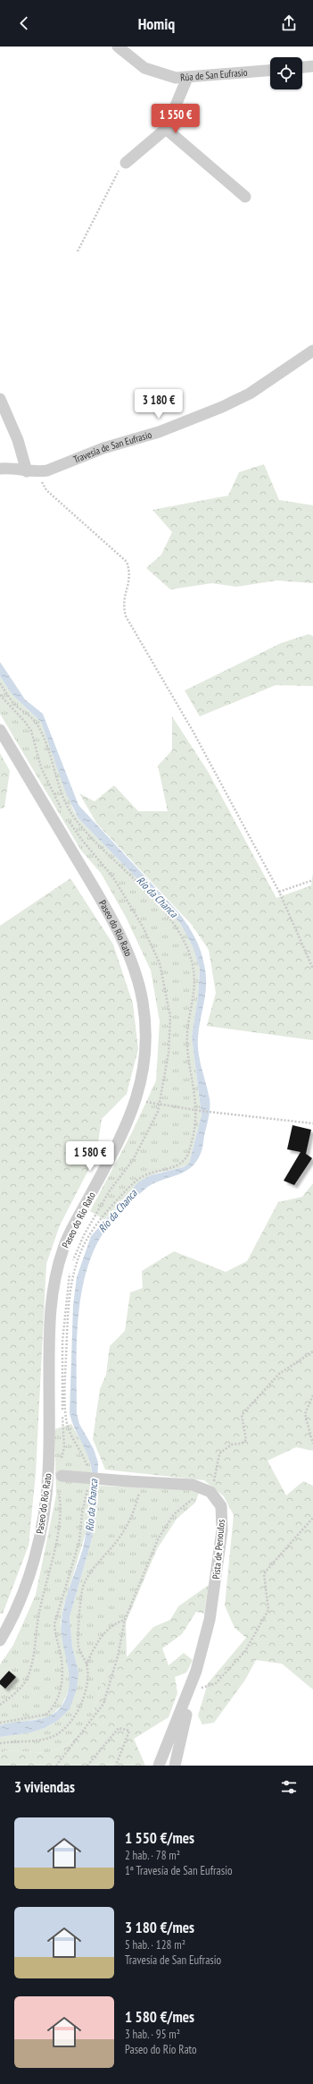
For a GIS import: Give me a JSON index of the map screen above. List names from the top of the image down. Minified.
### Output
{"streets":{"street":["Rúa de San Eufrasio","Travesía de San Eufrasio","Paseo do Río Rato","Pista de Penoulos"]},"water":["Río da Chanca"],"page":{"header":"Homiq","price":["1 550 €","3 180 €","1 580 €"],"heading":"3 viviendas","list":[{"name":"1 550 €/mes","note":"2 hab. · 78 m² · 1ª Travesía de San Eufrasio"},{"name":"3 180 €/mes","note":"5 hab. · 128 m² · Travesía de San Eufrasio"},{"name":"1 580 €/mes","note":"3 hab. · 95 m² · Paseo do Río Rato"}]}}
